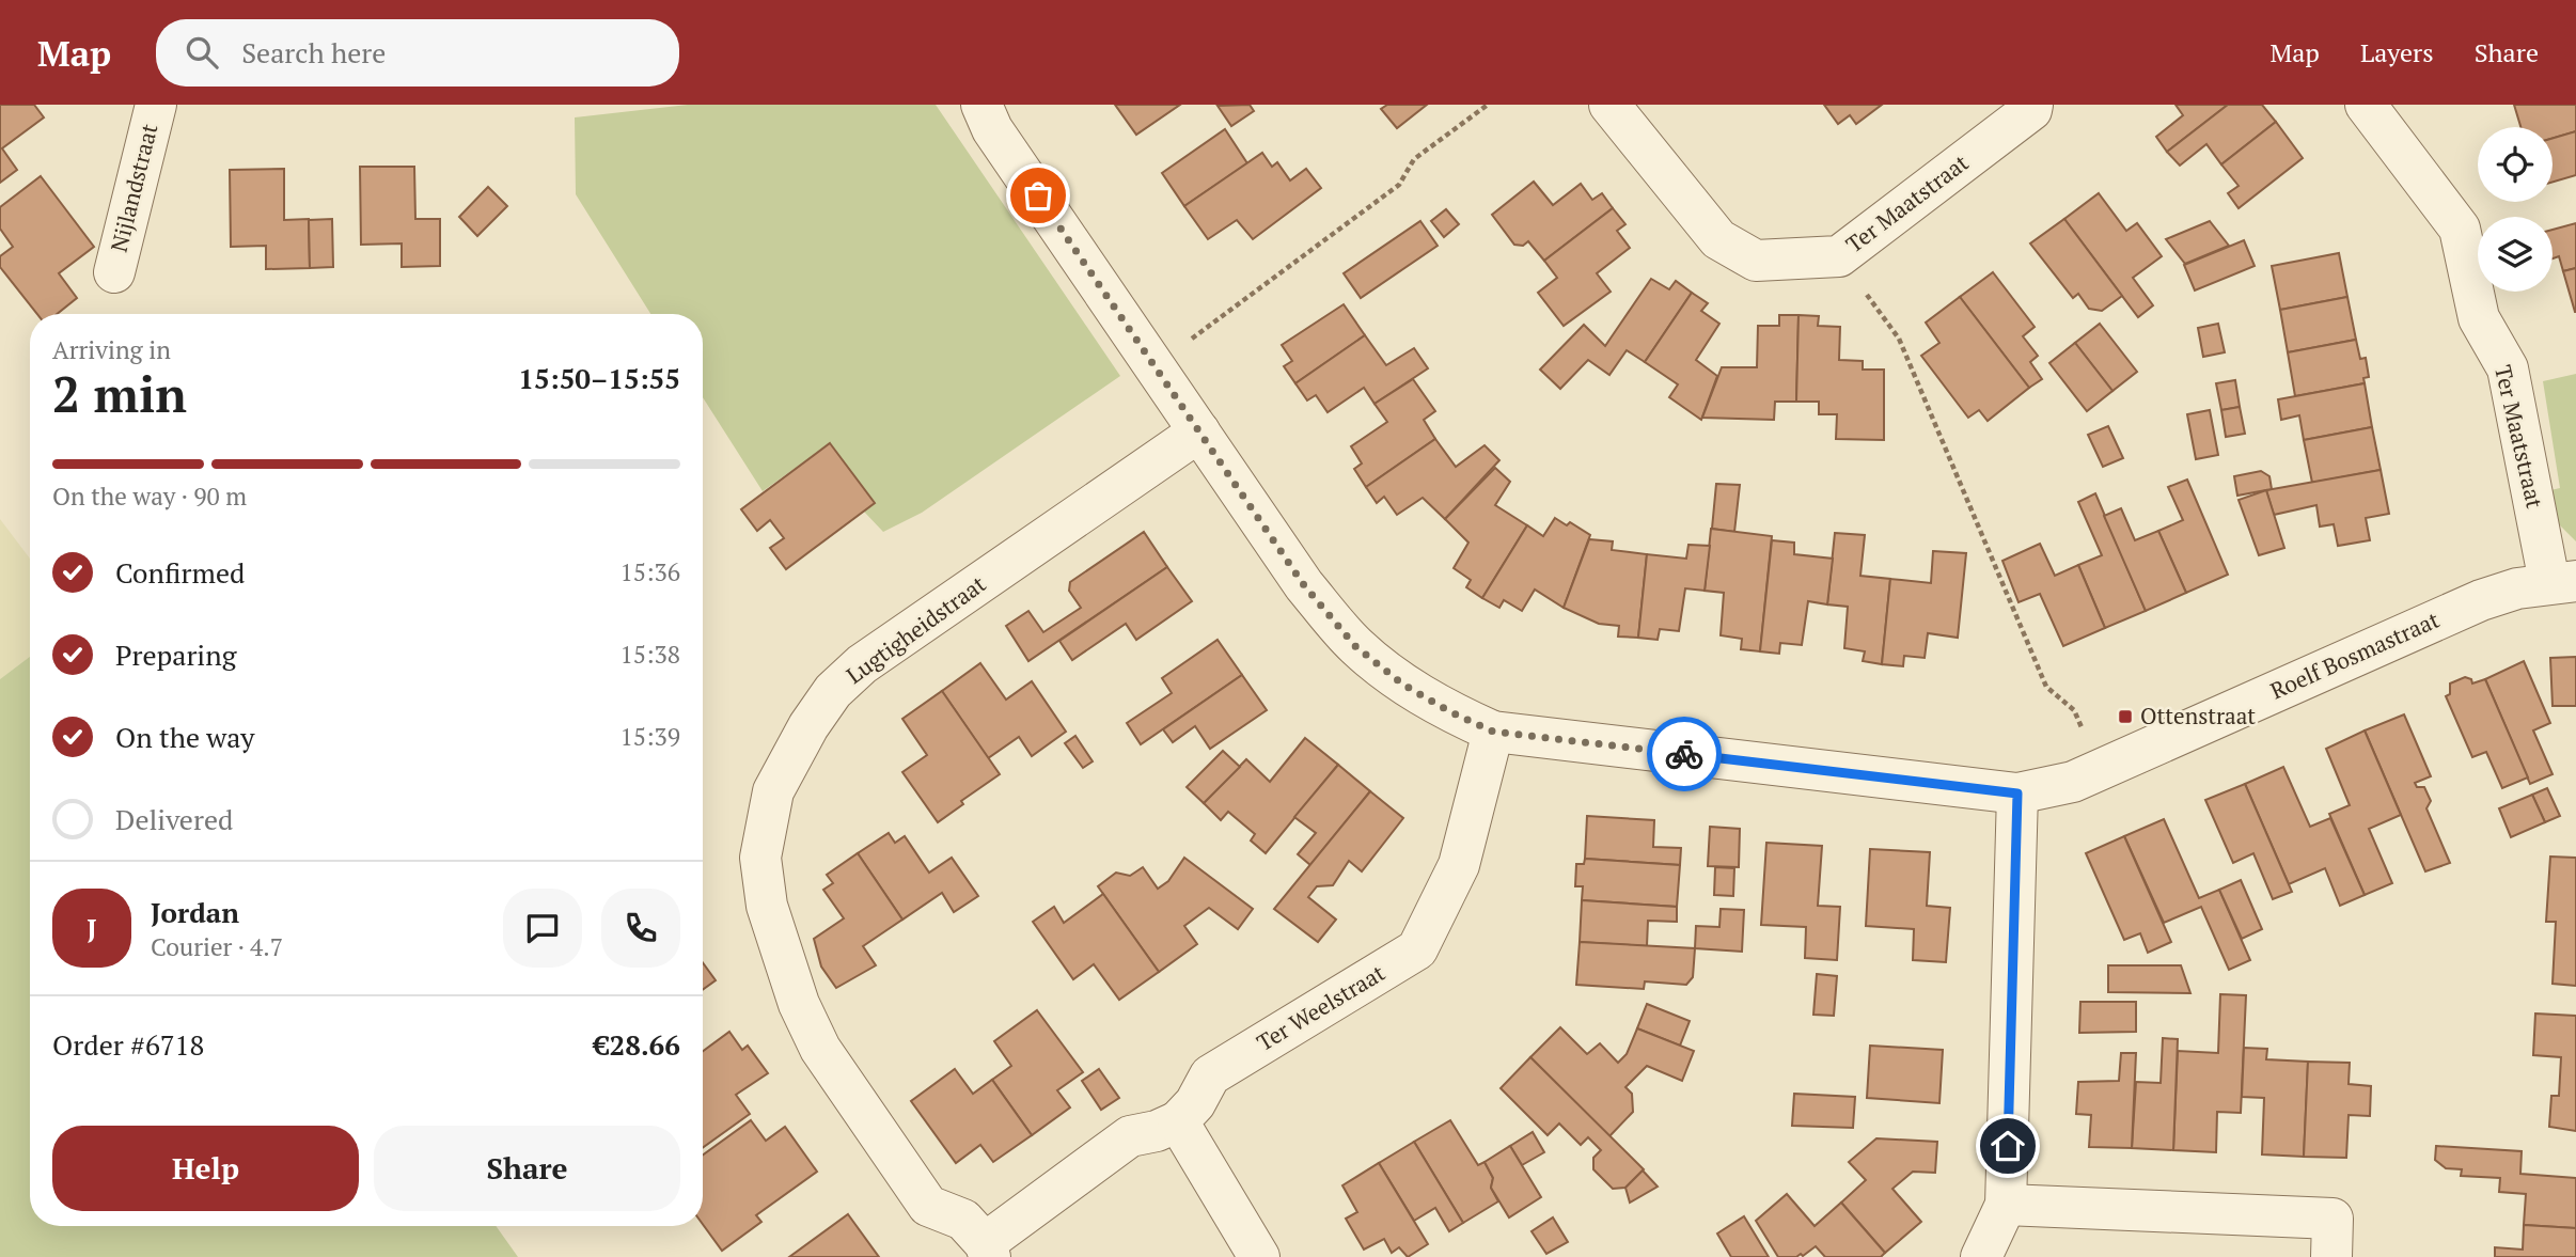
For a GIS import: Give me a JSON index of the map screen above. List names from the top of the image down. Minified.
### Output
{"streets":{"street":["Nijlandstraat","Ter Maatstraat","Lugtigheidstraat","Roelf Bosmastraat","Ter Weelstraat"]},"crossings":[["Ter Maatstraat","Roelf Bosmastraat"],["Lugtigheidstraat","Roelf Bosmastraat"],["Lugtigheidstraat","Ter Weelstraat"],["Roelf Bosmastraat","Ter Weelstraat"]],"places":{"transit":["Ottenstraat"]},"page":{"header":"Map","search":"Search here","nav":["Map","Layers","Share"],"heading":["2 min","Arriving in","15:50–15:55"],"panel":["Jordan","Courier · 4.7","Order #6718","€28.66"],"bar":"On the way · 90 m","list":[["Confirmed","15:36"],["Preparing","15:38"],["On the way","15:39"],"Delivered"],"round":"J","buttons":["Help","Share"]}}
